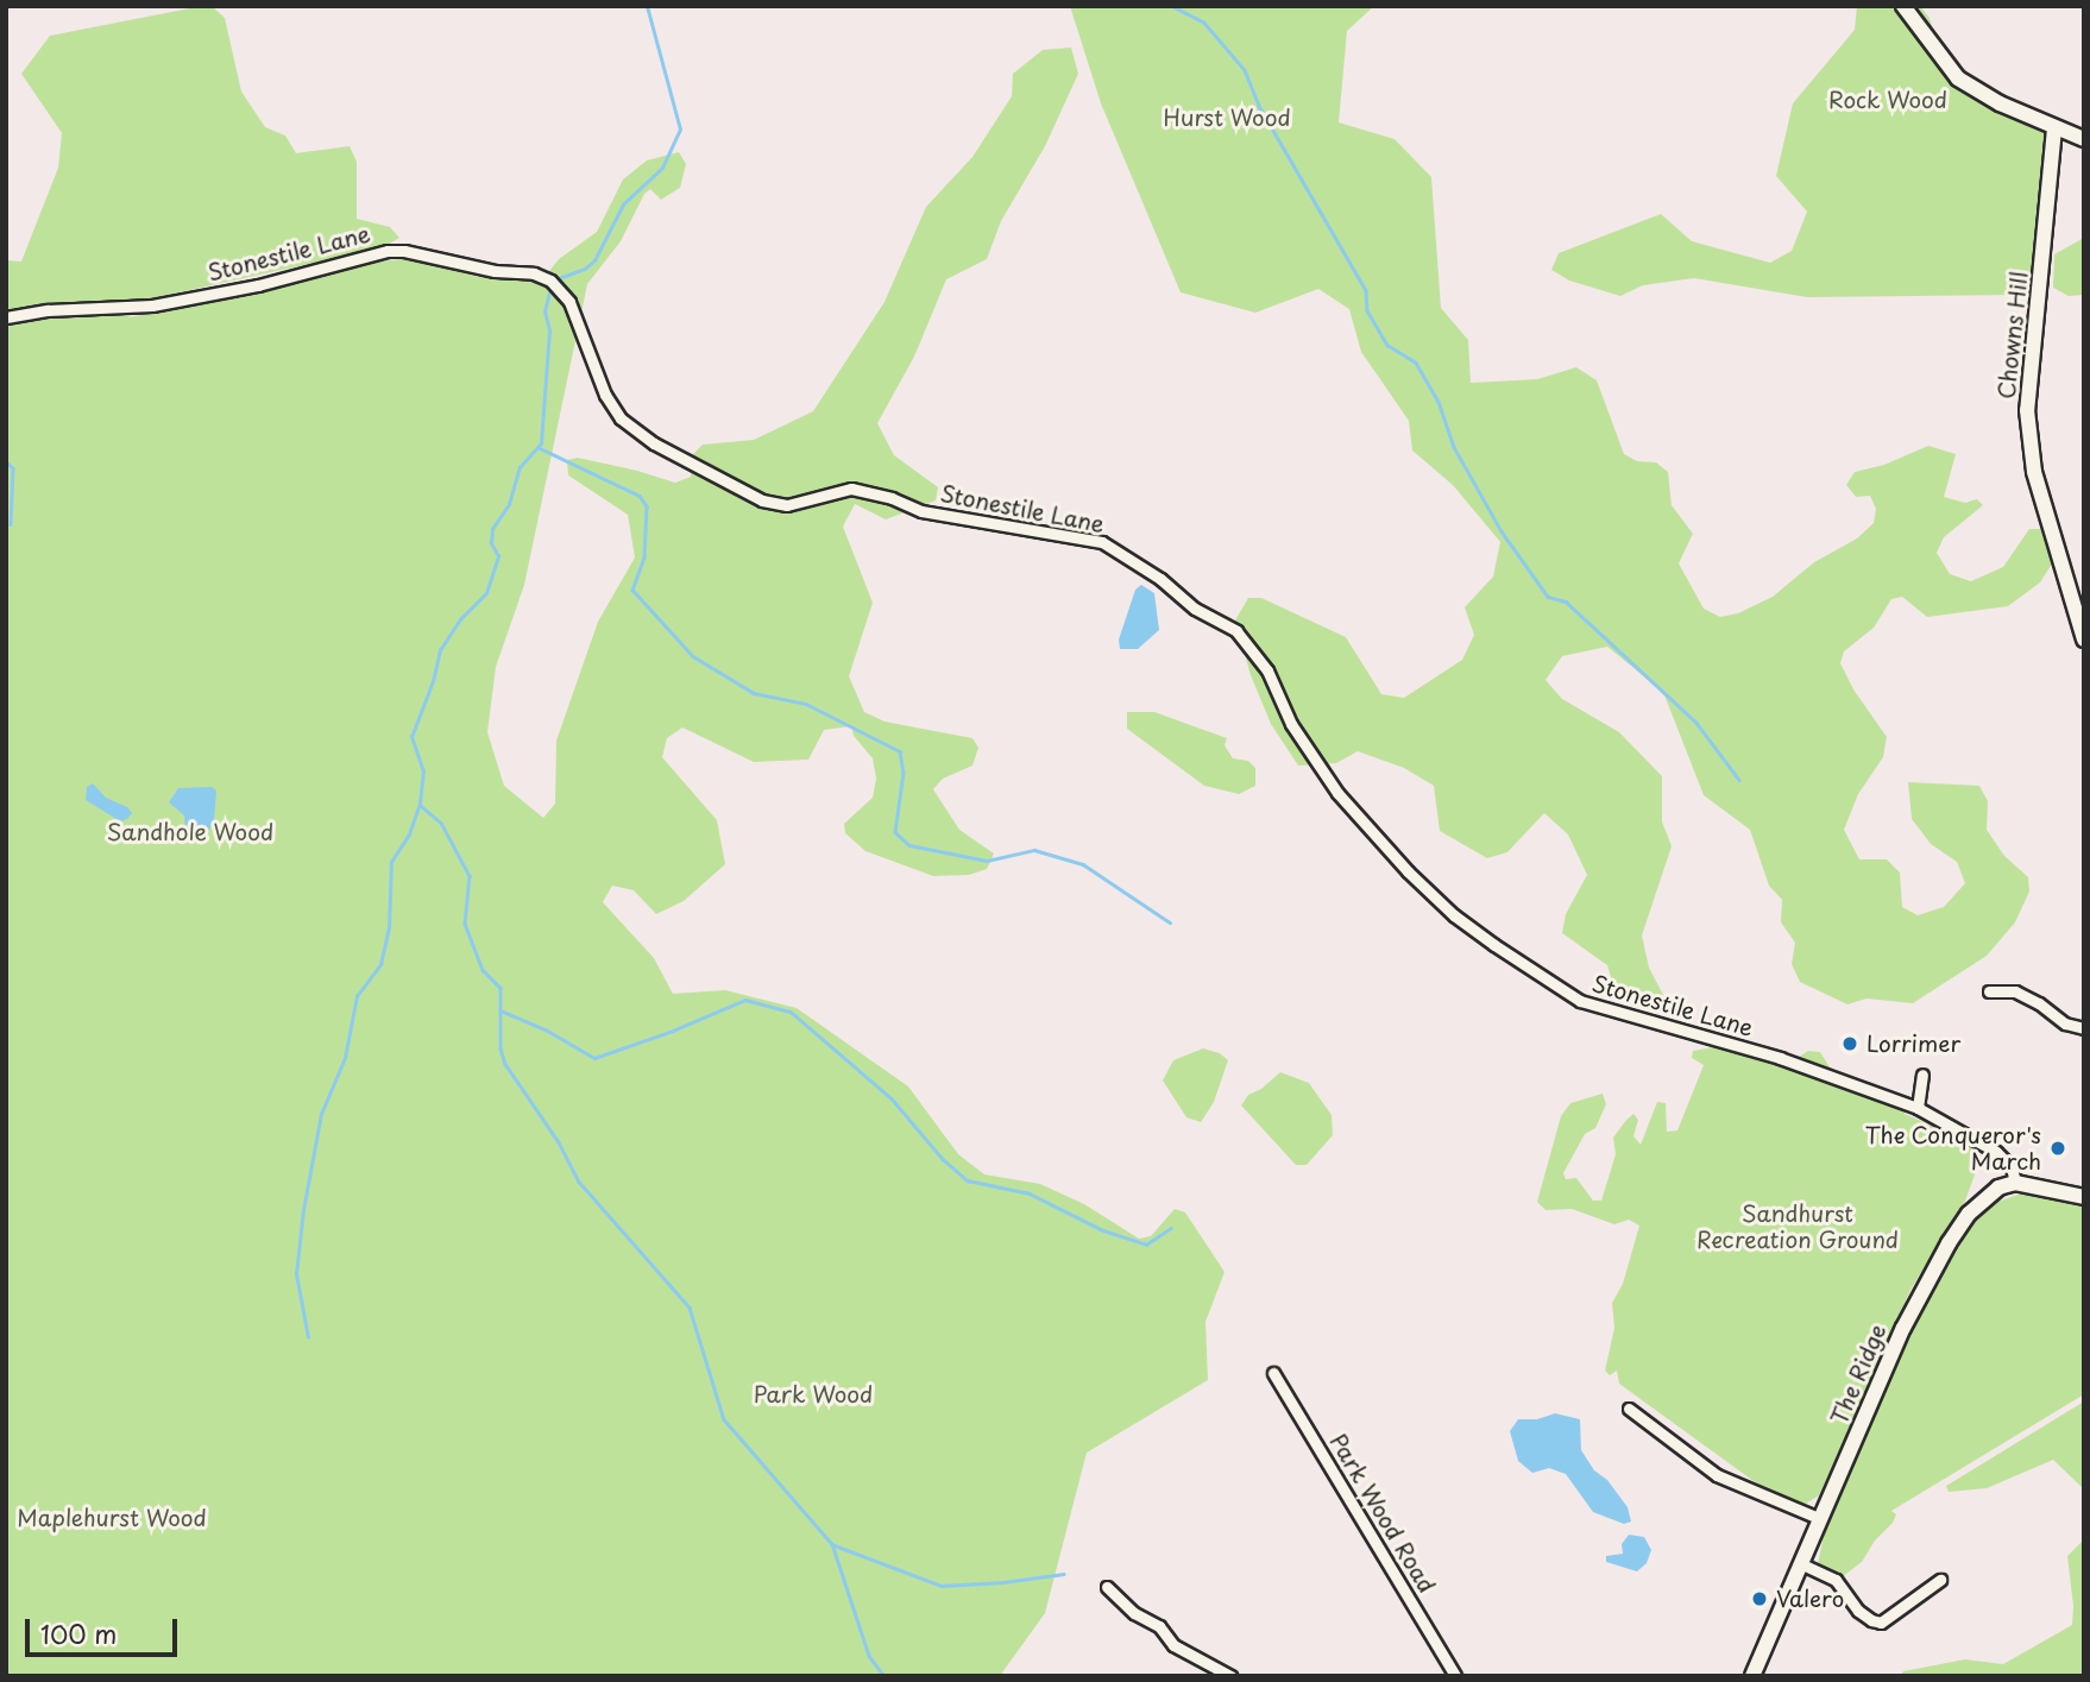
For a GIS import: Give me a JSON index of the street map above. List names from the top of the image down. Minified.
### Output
{"streets":{"street":["Stonestile Lane","Chowns Hill","The Ridge","Park Wood Road"]},"crossings":[["Stonestile Lane","The Ridge"]],"parks":["Rock Wood","Hurst Wood","Sandhole Wood","Sandhurst Recreation Ground","Park Wood","Maplehurst Wood"],"places":["Lorrimer","The Conqueror's March","Valero"],"scale_bar":"100 m"}
